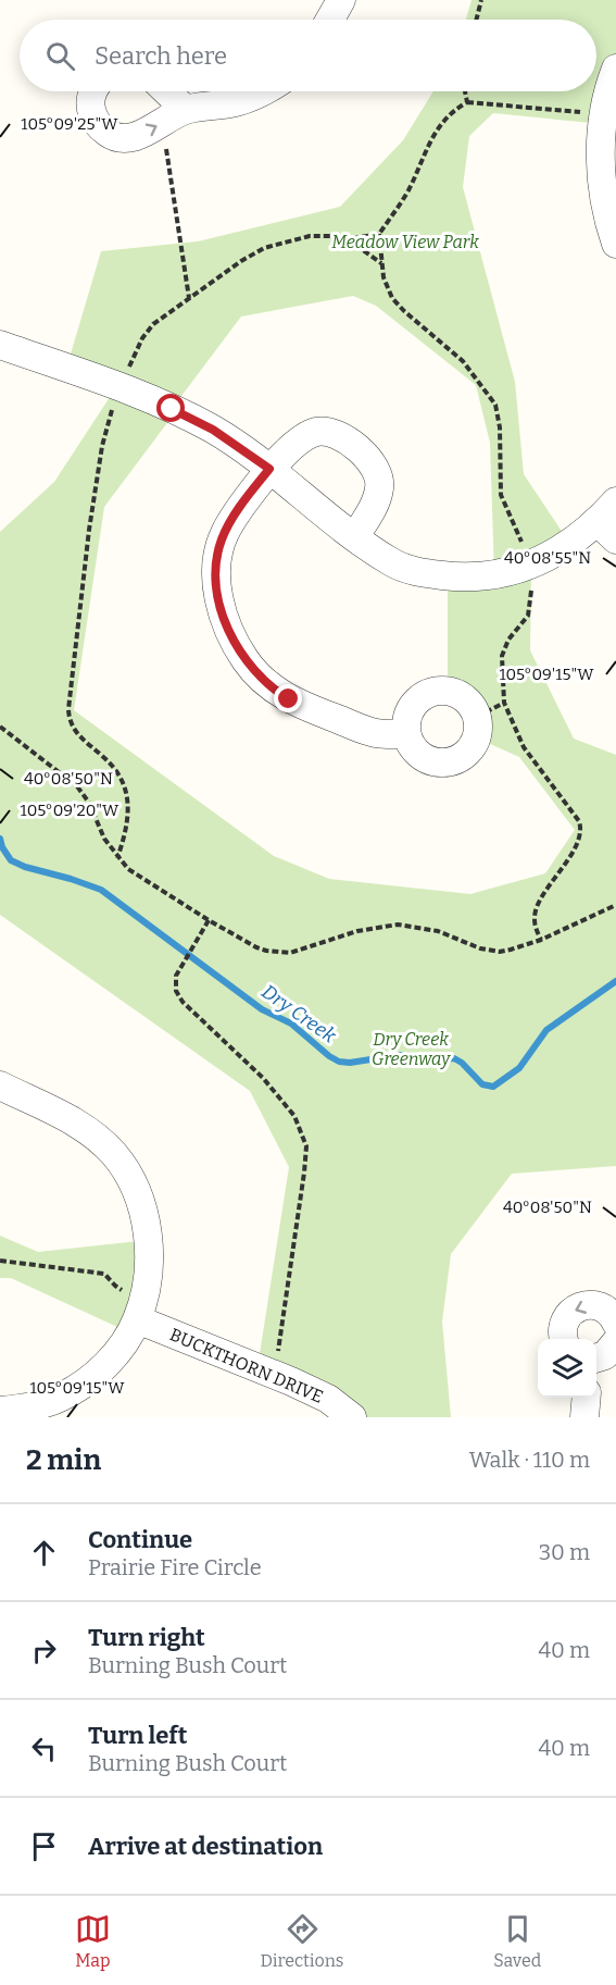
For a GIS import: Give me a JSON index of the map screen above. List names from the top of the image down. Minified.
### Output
{"streets":{"street":["BUCKTHORN DRIVE"]},"water":["Dry Creek"],"parks":["Meadow View Park","Dry Creek Greenway"],"page":{"search":"Search here","heading":["2 min","Walk · 110 m"],"list":[["Continue","Prairie Fire Circle","30 m"],["Turn right","Burning Bush Court","40 m"],["Turn left","Burning Bush Court","40 m"],"Arrive at destination"],"nav":["Map","Directions","Saved"]},"coordinates":["105°09'25\"W","40°08'55\"N","105°09'15\"W","40°08'50\"N","105°09'20\"W"]}
